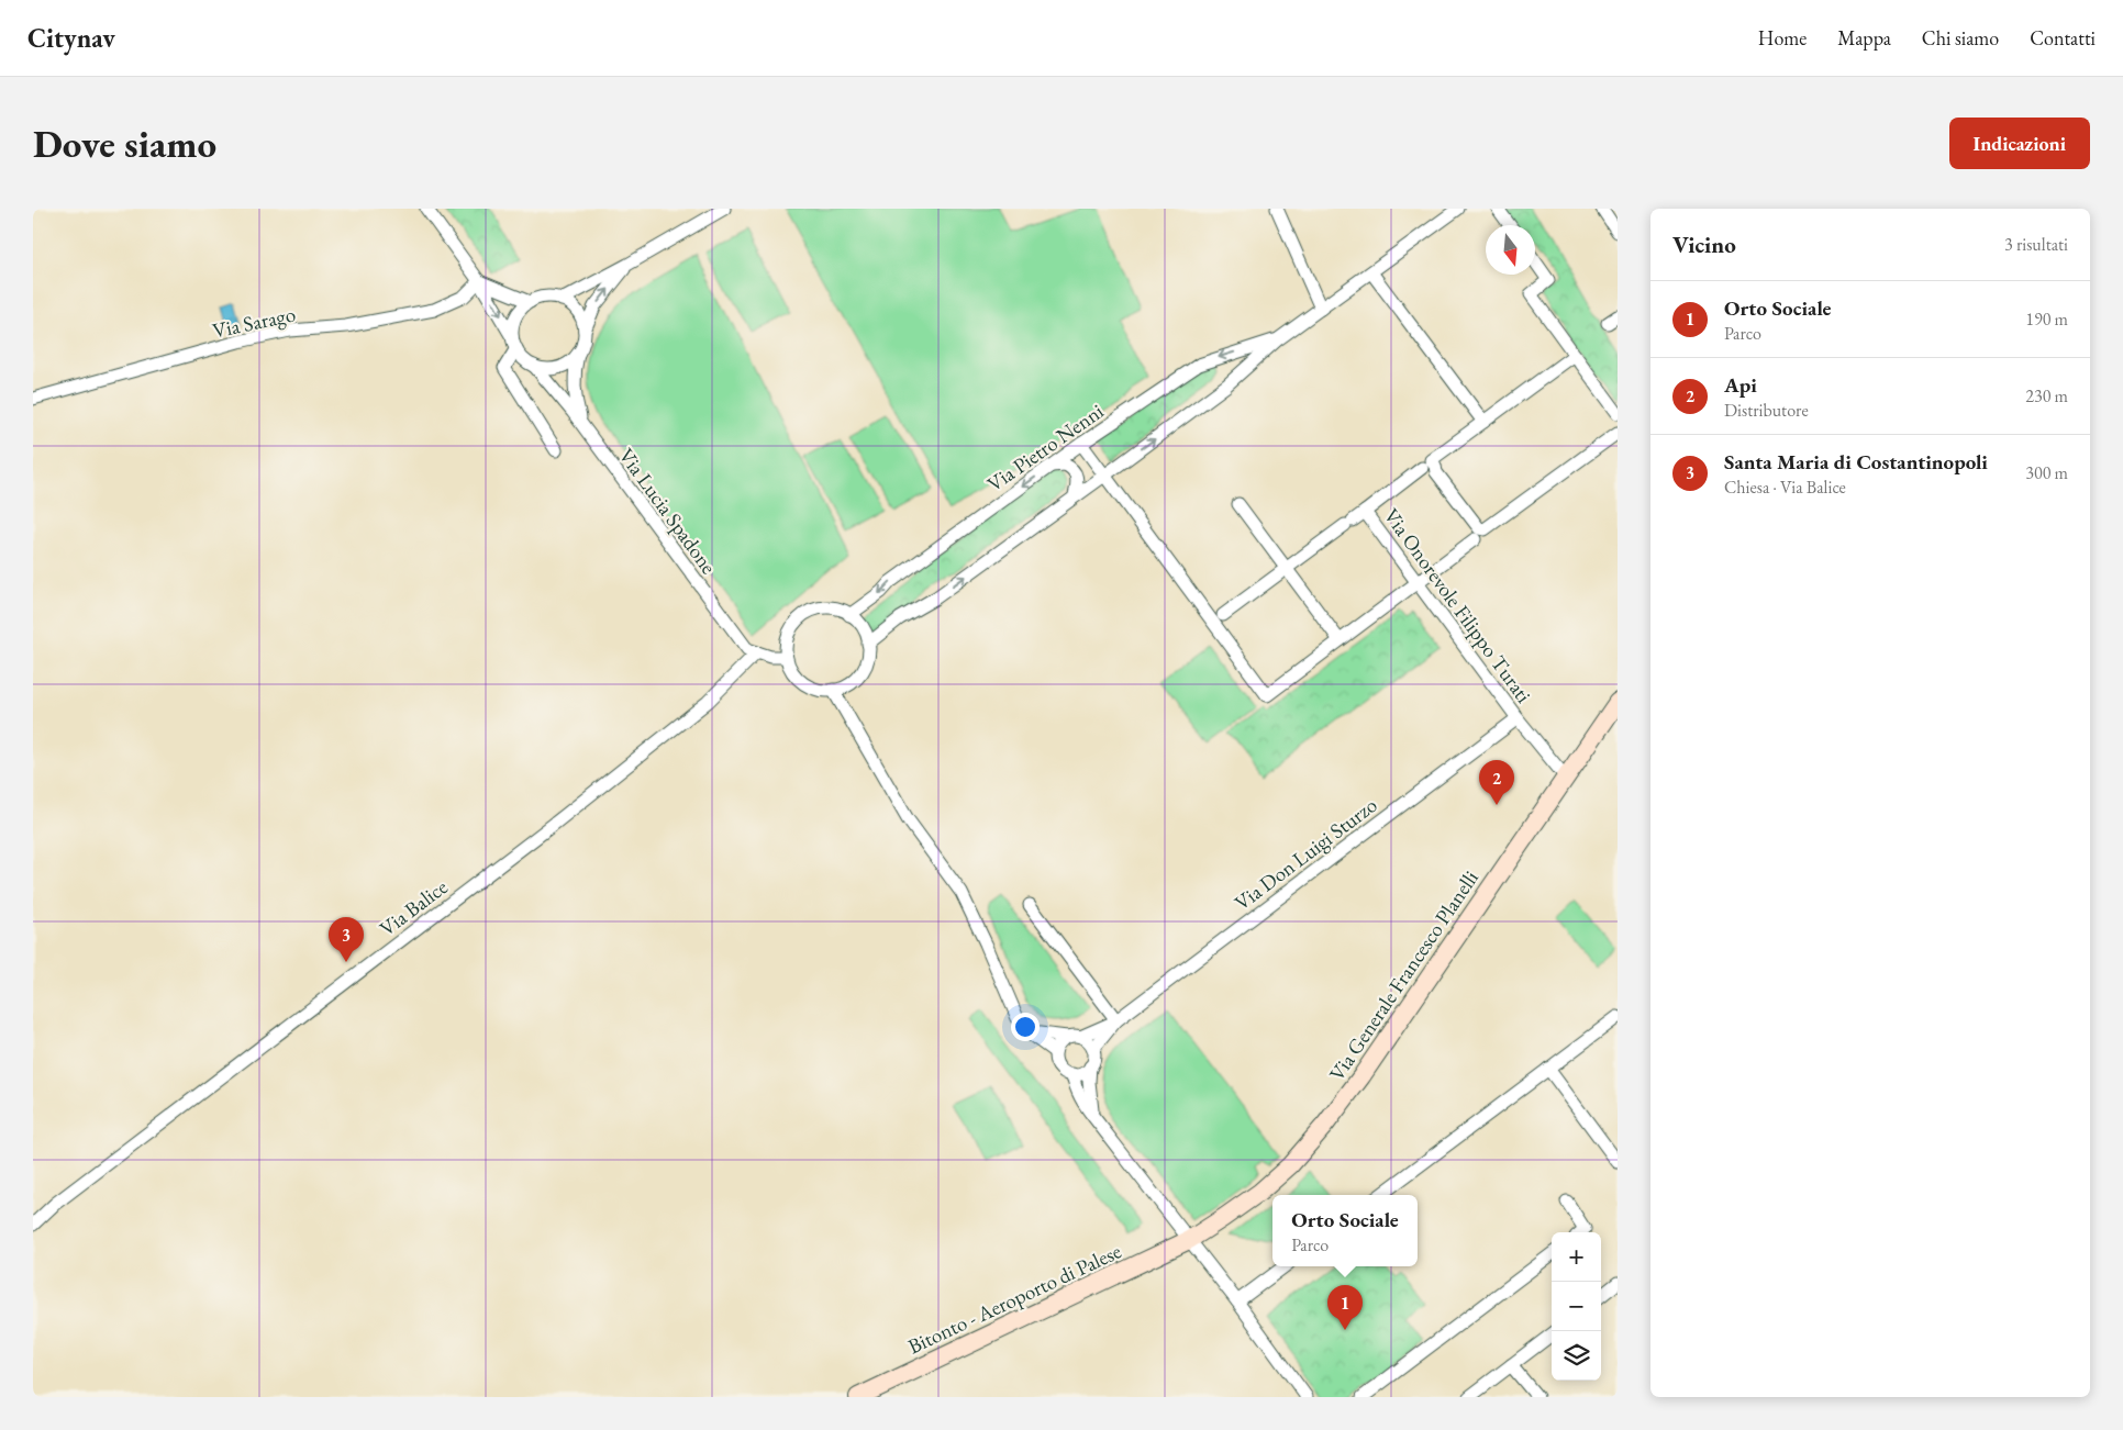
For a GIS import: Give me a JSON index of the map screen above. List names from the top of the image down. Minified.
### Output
{"streets":{"street":["Via Sarago","Via Pietro Nenni","Via Lucia Spadone","Via Onorevole Filippo Turati","Via Don Luigi Sturzo","Via Balice","Via Generale Francesco Planelli","Bitonto - Aeroporto di Palese"]},"crossings":[["Via Lucia Spadone","Via Balice"],["Via Onorevole Filippo Turati","Via Don Luigi Sturzo"],["Via Onorevole Filippo Turati","Via Generale Francesco Planelli"],["Via Generale Francesco Planelli","Bitonto - Aeroporto di Palese"]],"north":"bottom","page":{"header":"Citynav","nav":["Home","Mappa","Chi siamo","Contatti"],"buttons":"Indicazioni","title":"Dove siamo","heading":["Vicino","3 risultati"],"list":[{"mark":"1","name":"Orto Sociale","note":"Parco","value":"190 m"},{"mark":"2","name":"Api","note":"Distributore","value":"230 m"},{"mark":"3","name":"Santa Maria di Costantinopoli","note":"Chiesa · Via Balice","value":"300 m"}],"pins":["2","3","1"],"popup":["Orto Sociale","Parco"],"map_buttons":["+","−"]}}
